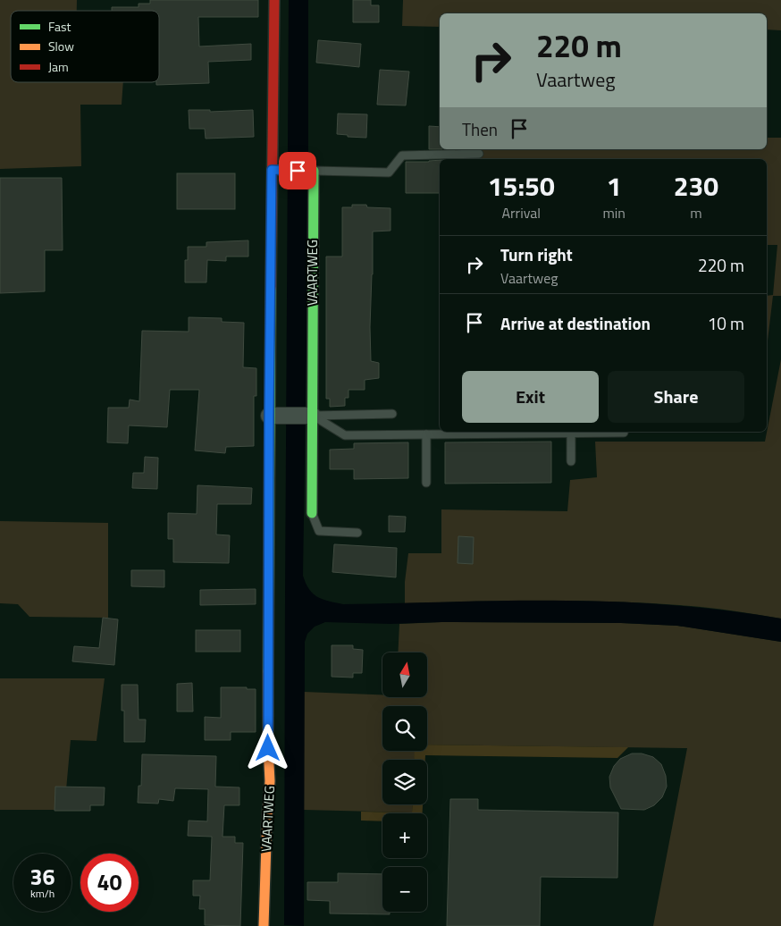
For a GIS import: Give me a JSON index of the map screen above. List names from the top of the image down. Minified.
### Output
{"streets":{"street":["VAARTWEG"]},"legend":["Fast","Slow","Jam"],"north":"top","page":{"turn":["220 m","Vaartweg"],"then":"Then","eta":["15:50","Arrival","1","min","230","m"],"list":[{"name":"Turn right","note":"Vaartweg","value":"220 m"},{"name":"Arrive at destination","value":"10 m"}],"buttons":["Exit","Share"],"map_buttons":["+","−"],"speed":"36 km/h","limit":"40"}}
